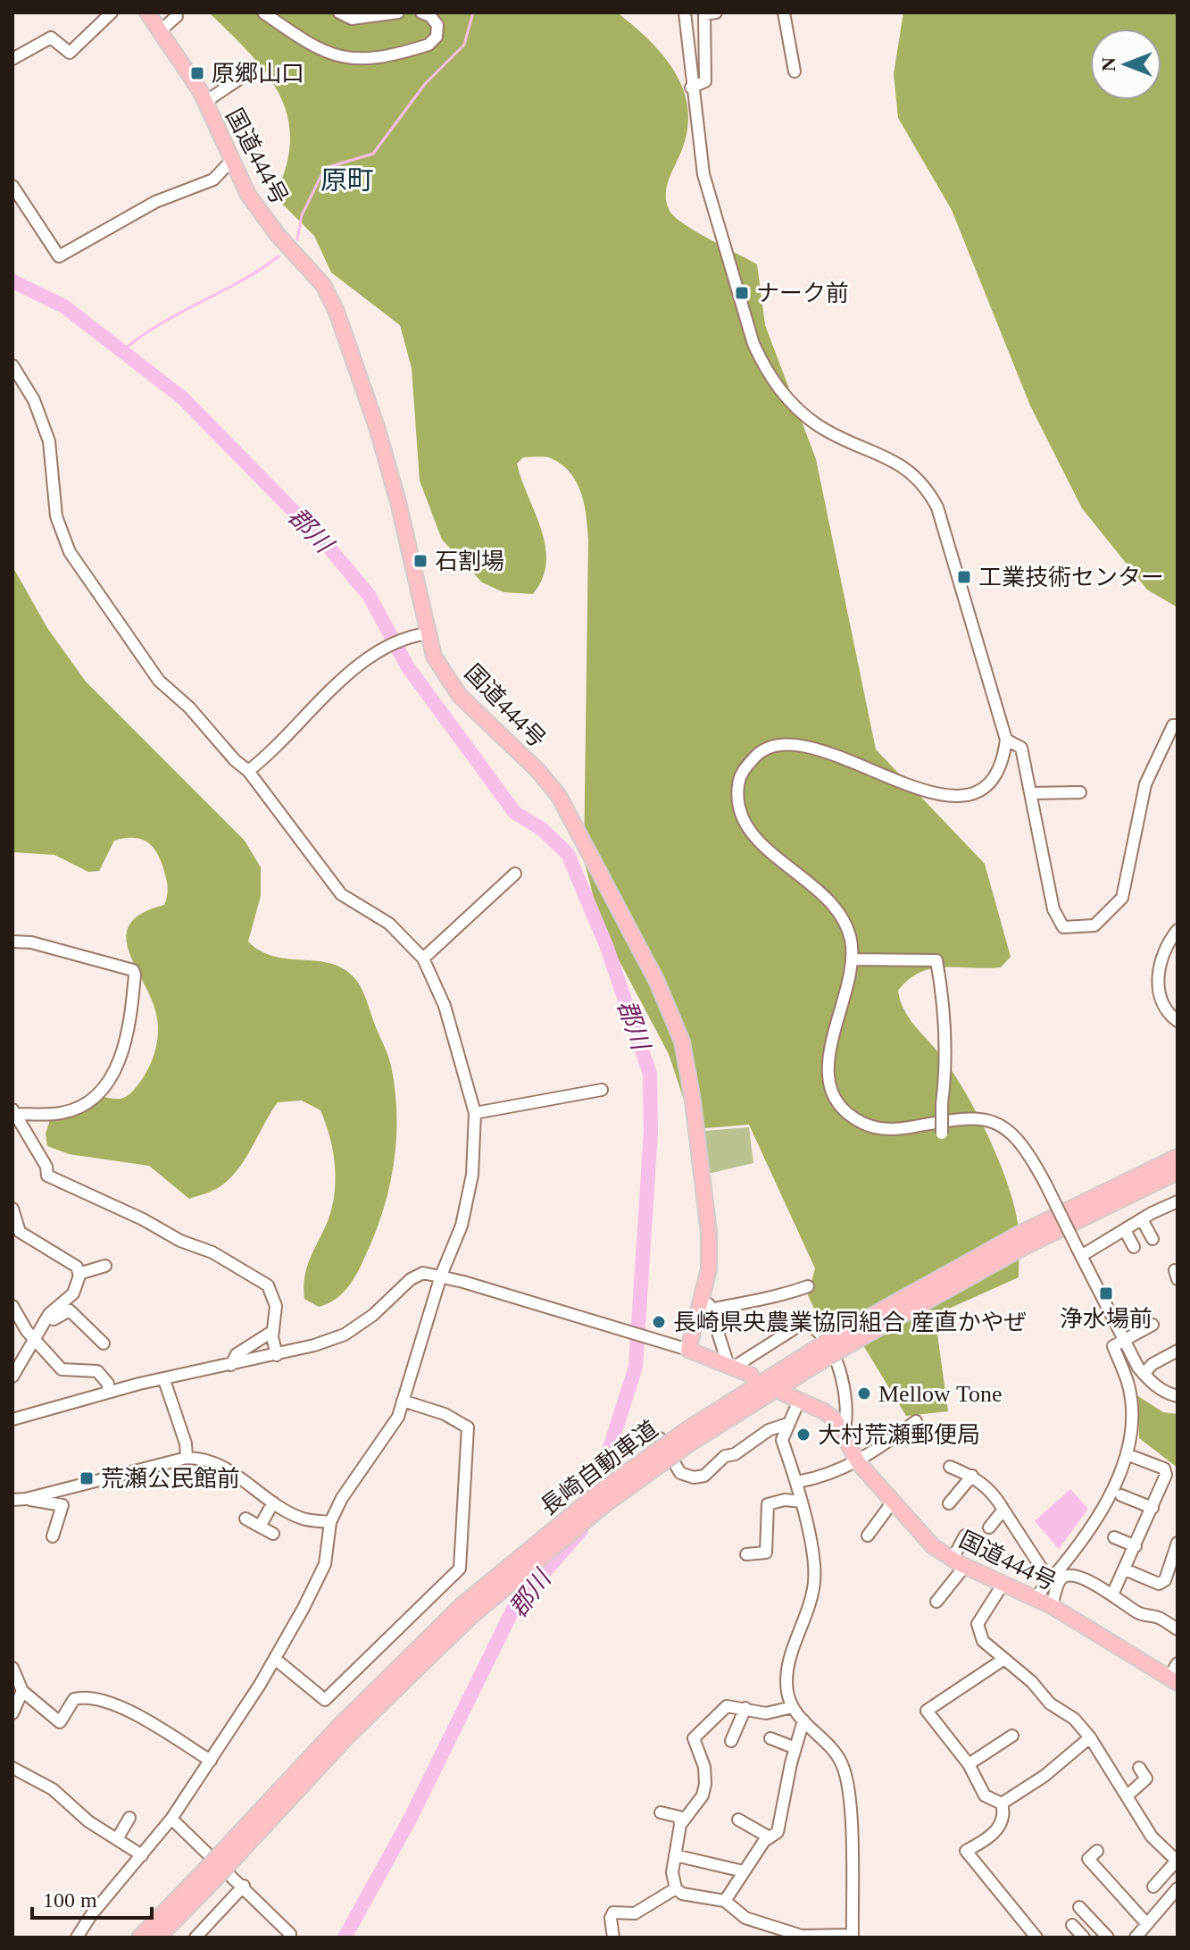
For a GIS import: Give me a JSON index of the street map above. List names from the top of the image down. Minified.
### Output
{"streets":{"highway":["国道444号","長崎自動車道"]},"districts":["原町"],"water":["郡川"],"places":{"transit":["原郷山口","ナーク前","石割場","工業技術センター","浄水場前","荒瀬公民館前"],"other":["長崎県央農業協同組合 産直かやぜ","Mellow Tone","大村荒瀬郵便局"]},"scale_bar":"100 m","north":"left"}
